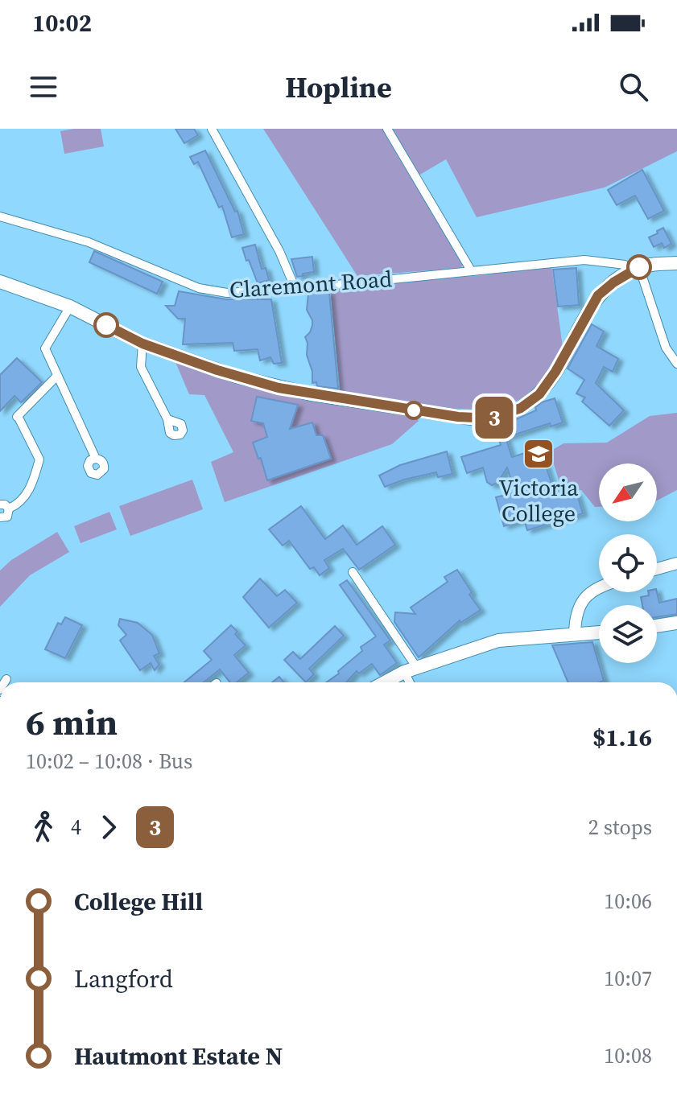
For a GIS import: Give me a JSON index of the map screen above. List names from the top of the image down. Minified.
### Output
{"streets":{"street":["Claremont Road"]},"places":{"school or university":["Victoria College"]},"lines":["bus line 3"],"north":"bottom left","page":{"status":"10:02","header":"Hopline","on_map":"3","heading":["6 min","10:02 – 10:08 · Bus","$1.16"],"legs":["4","3","2 stops"],"list":[{"name":"College Hill","value":"10:06"},{"name":"Langford","value":"10:07"},{"name":"Hautmont Estate N","value":"10:08"}]}}
